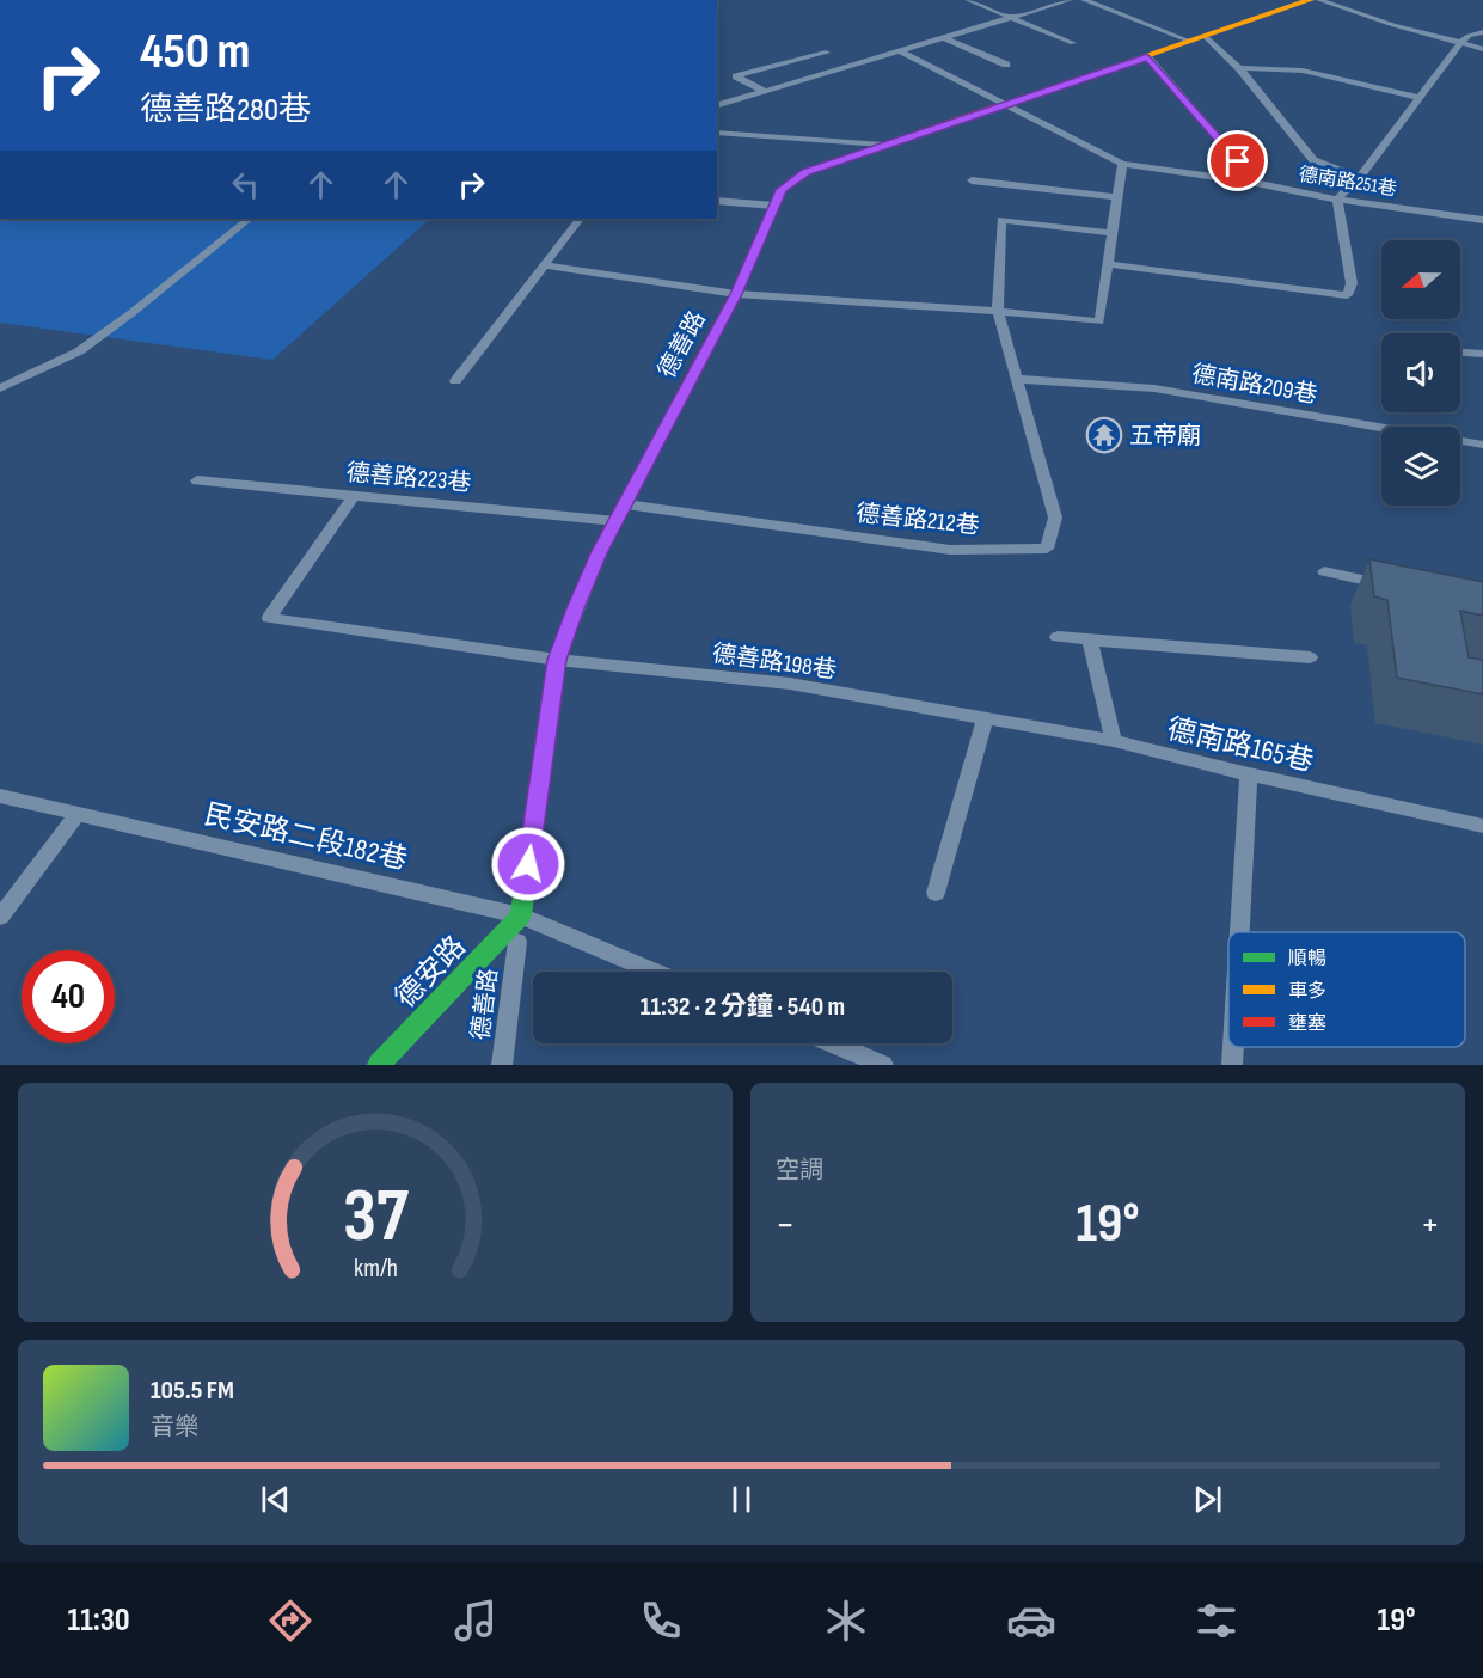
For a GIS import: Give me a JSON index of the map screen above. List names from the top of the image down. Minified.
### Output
{"streets":{"street":["德善路","德安路"],"lane":["德南路251巷","德南路209巷","德善路223巷","德善路212巷","德善路198巷","德南路165巷","民安路二段182巷"]},"crossings":[["德南路251巷","德善路"],["德善路","德善路223巷"],["德善路","德善路212巷"],["德善路","德善路198巷"],["德善路","民安路二段182巷"],["德善路","德安路"],["德南路209巷","德善路212巷"],["德善路223巷","德善路198巷"],["德善路198巷","德南路165巷"],["民安路二段182巷","德安路"]],"places":{"temple":["五帝廟"]},"legend":["順暢","車多","壅塞"],"north":"left","page":{"turn":["450 m","德善路280巷"],"limit":"40","trip":"11:32 · 2 分鐘 · 540 m","tile":"空調","heat":["−","19°","+"],"song":["105.5 FM","音樂"],"tabs":["11:30","19°"],"gauge":["37","km/h"]}}
